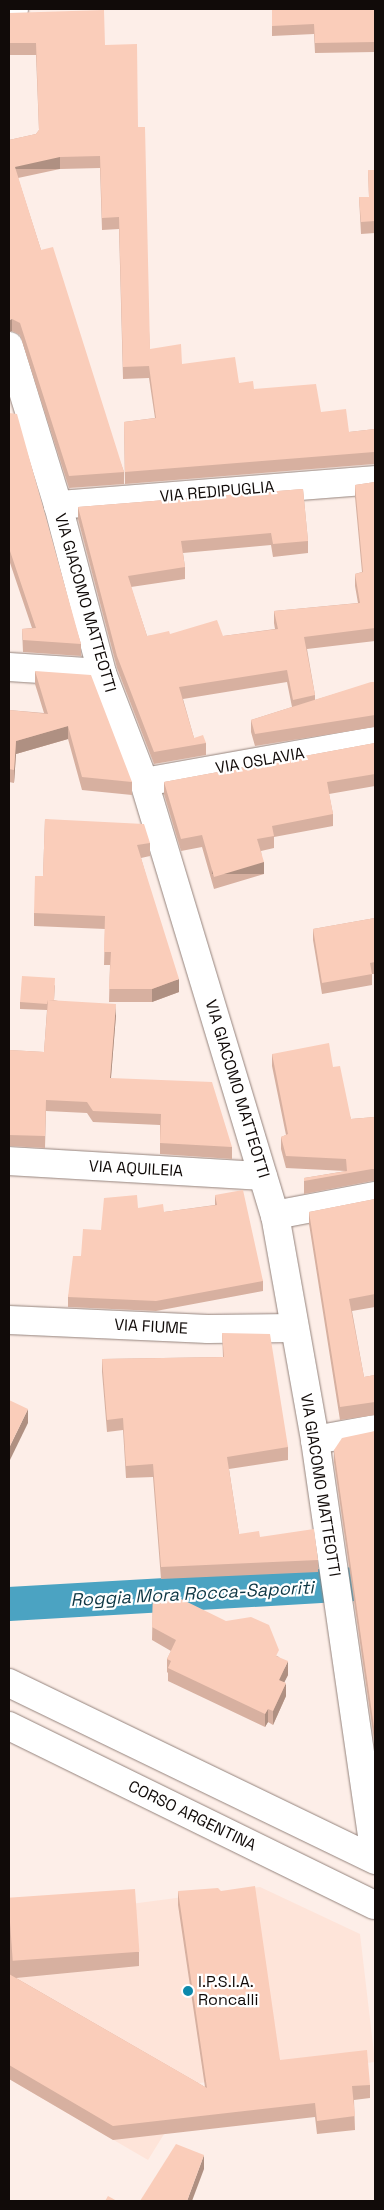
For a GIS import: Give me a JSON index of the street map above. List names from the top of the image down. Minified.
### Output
{"streets":{"street":["VIA REDIPUGLIA","VIA GIACOMO MATTEOTTI","VIA OSLAVIA","VIA AQUILEIA","VIA FIUME","CORSO ARGENTINA"]},"crossings":[["VIA REDIPUGLIA","VIA GIACOMO MATTEOTTI"],["VIA GIACOMO MATTEOTTI","VIA OSLAVIA"],["VIA GIACOMO MATTEOTTI","VIA AQUILEIA"],["VIA GIACOMO MATTEOTTI","VIA FIUME"]],"water":["Roggia Mora Rocca-Saporiti"],"places":["I.P.S.I.A. Roncalli"]}
